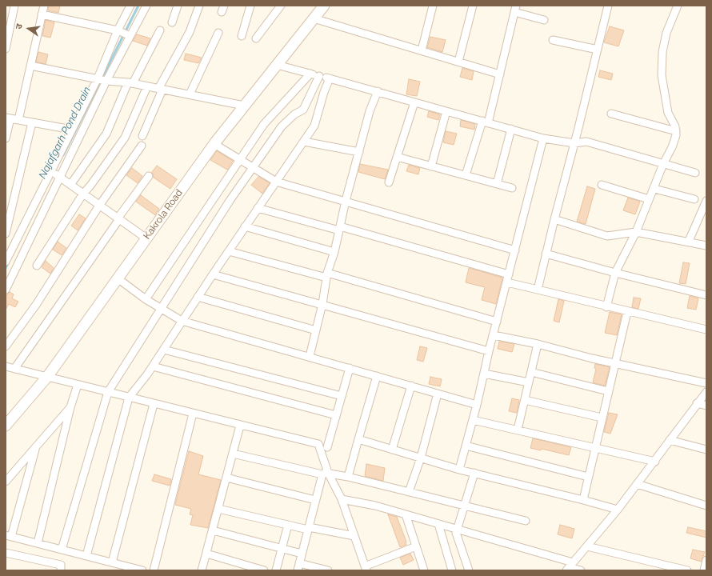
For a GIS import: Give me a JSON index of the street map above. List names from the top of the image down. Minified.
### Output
{"streets":{"street":["Kakrola Road"]},"water":["Najafgarh Pond Drain"],"north":"left"}
